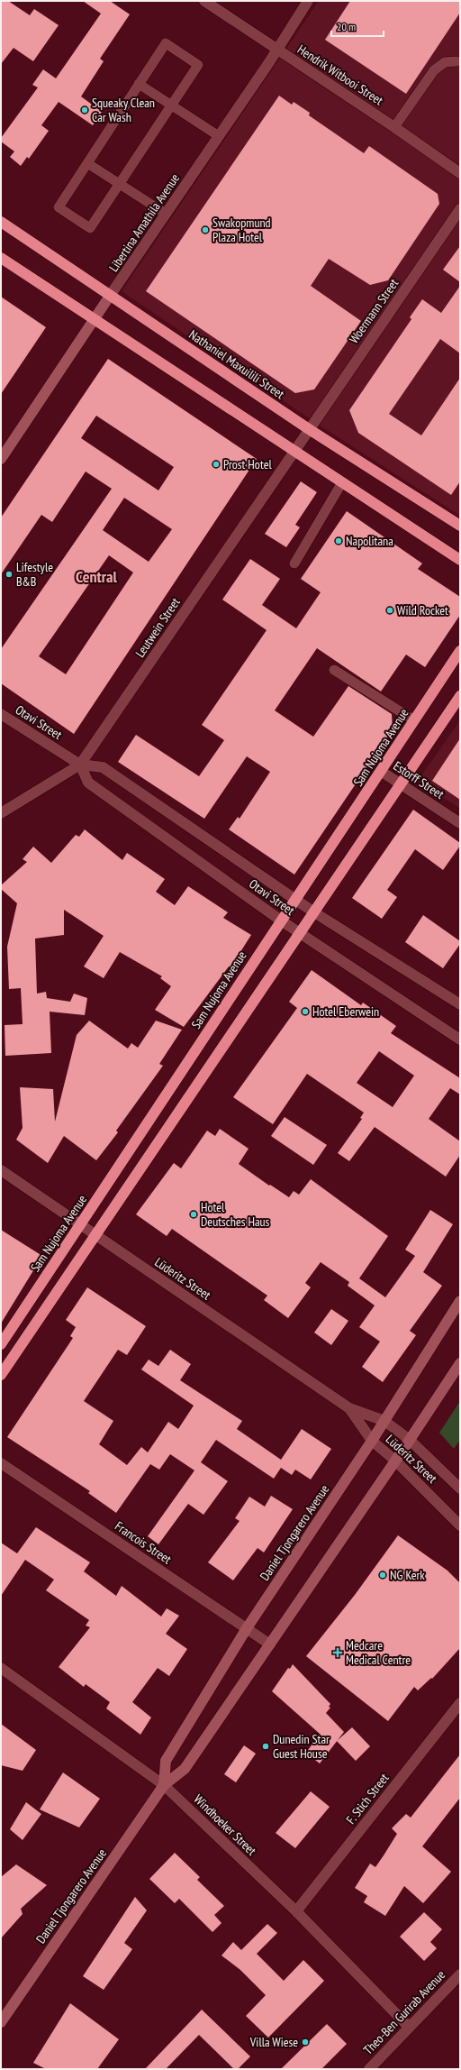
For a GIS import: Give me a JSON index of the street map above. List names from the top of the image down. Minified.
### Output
{"streets":{"highway":["Nathaniel Maxuilili Street","Sam Nujoma Avenue"],"street":["Hendrik Witbooi Street","Libertina Amathila Avenue","Woermann Street","Leutwein Street","Otavi Street","Estorff Street","Lüderitz Street","Daniel Tjongarero Avenue","Francois Street","F. Stich Street","Windhoeker Street","Theo-Ben Gurirab Avenue"]},"crossings":[["Hendrik Witbooi Street","Libertina Amathila Avenue"],["Libertina Amathila Avenue","Nathaniel Maxuilili Street"],["Woermann Street","Nathaniel Maxuilili Street"],["Woermann Street","Leutwein Street"],["Nathaniel Maxuilili Street","Leutwein Street"],["Leutwein Street","Otavi Street"],["Otavi Street","Sam Nujoma Avenue"],["Sam Nujoma Avenue","Estorff Street"],["Sam Nujoma Avenue","Lüderitz Street"],["Lüderitz Street","Daniel Tjongarero Avenue"],["Daniel Tjongarero Avenue","Francois Street"],["Daniel Tjongarero Avenue","Windhoeker Street"],["F. Stich Street","Windhoeker Street"],["Windhoeker Street","Theo-Ben Gurirab Avenue"]],"districts":["Central"],"places":{"other":["Squeaky Clean Car Wash","Swakopmund Plaza Hotel","Prost Hotel","Napolitana","Lifestyle B&B","Wild Rocket","Hotel Eberwein","Hotel Deutsches Haus","NG Kerk","Dunedin Star Guest House","Villa Wiese"],"health":["Medcare Medical Centre"]},"scale_bar":"20 m"}
